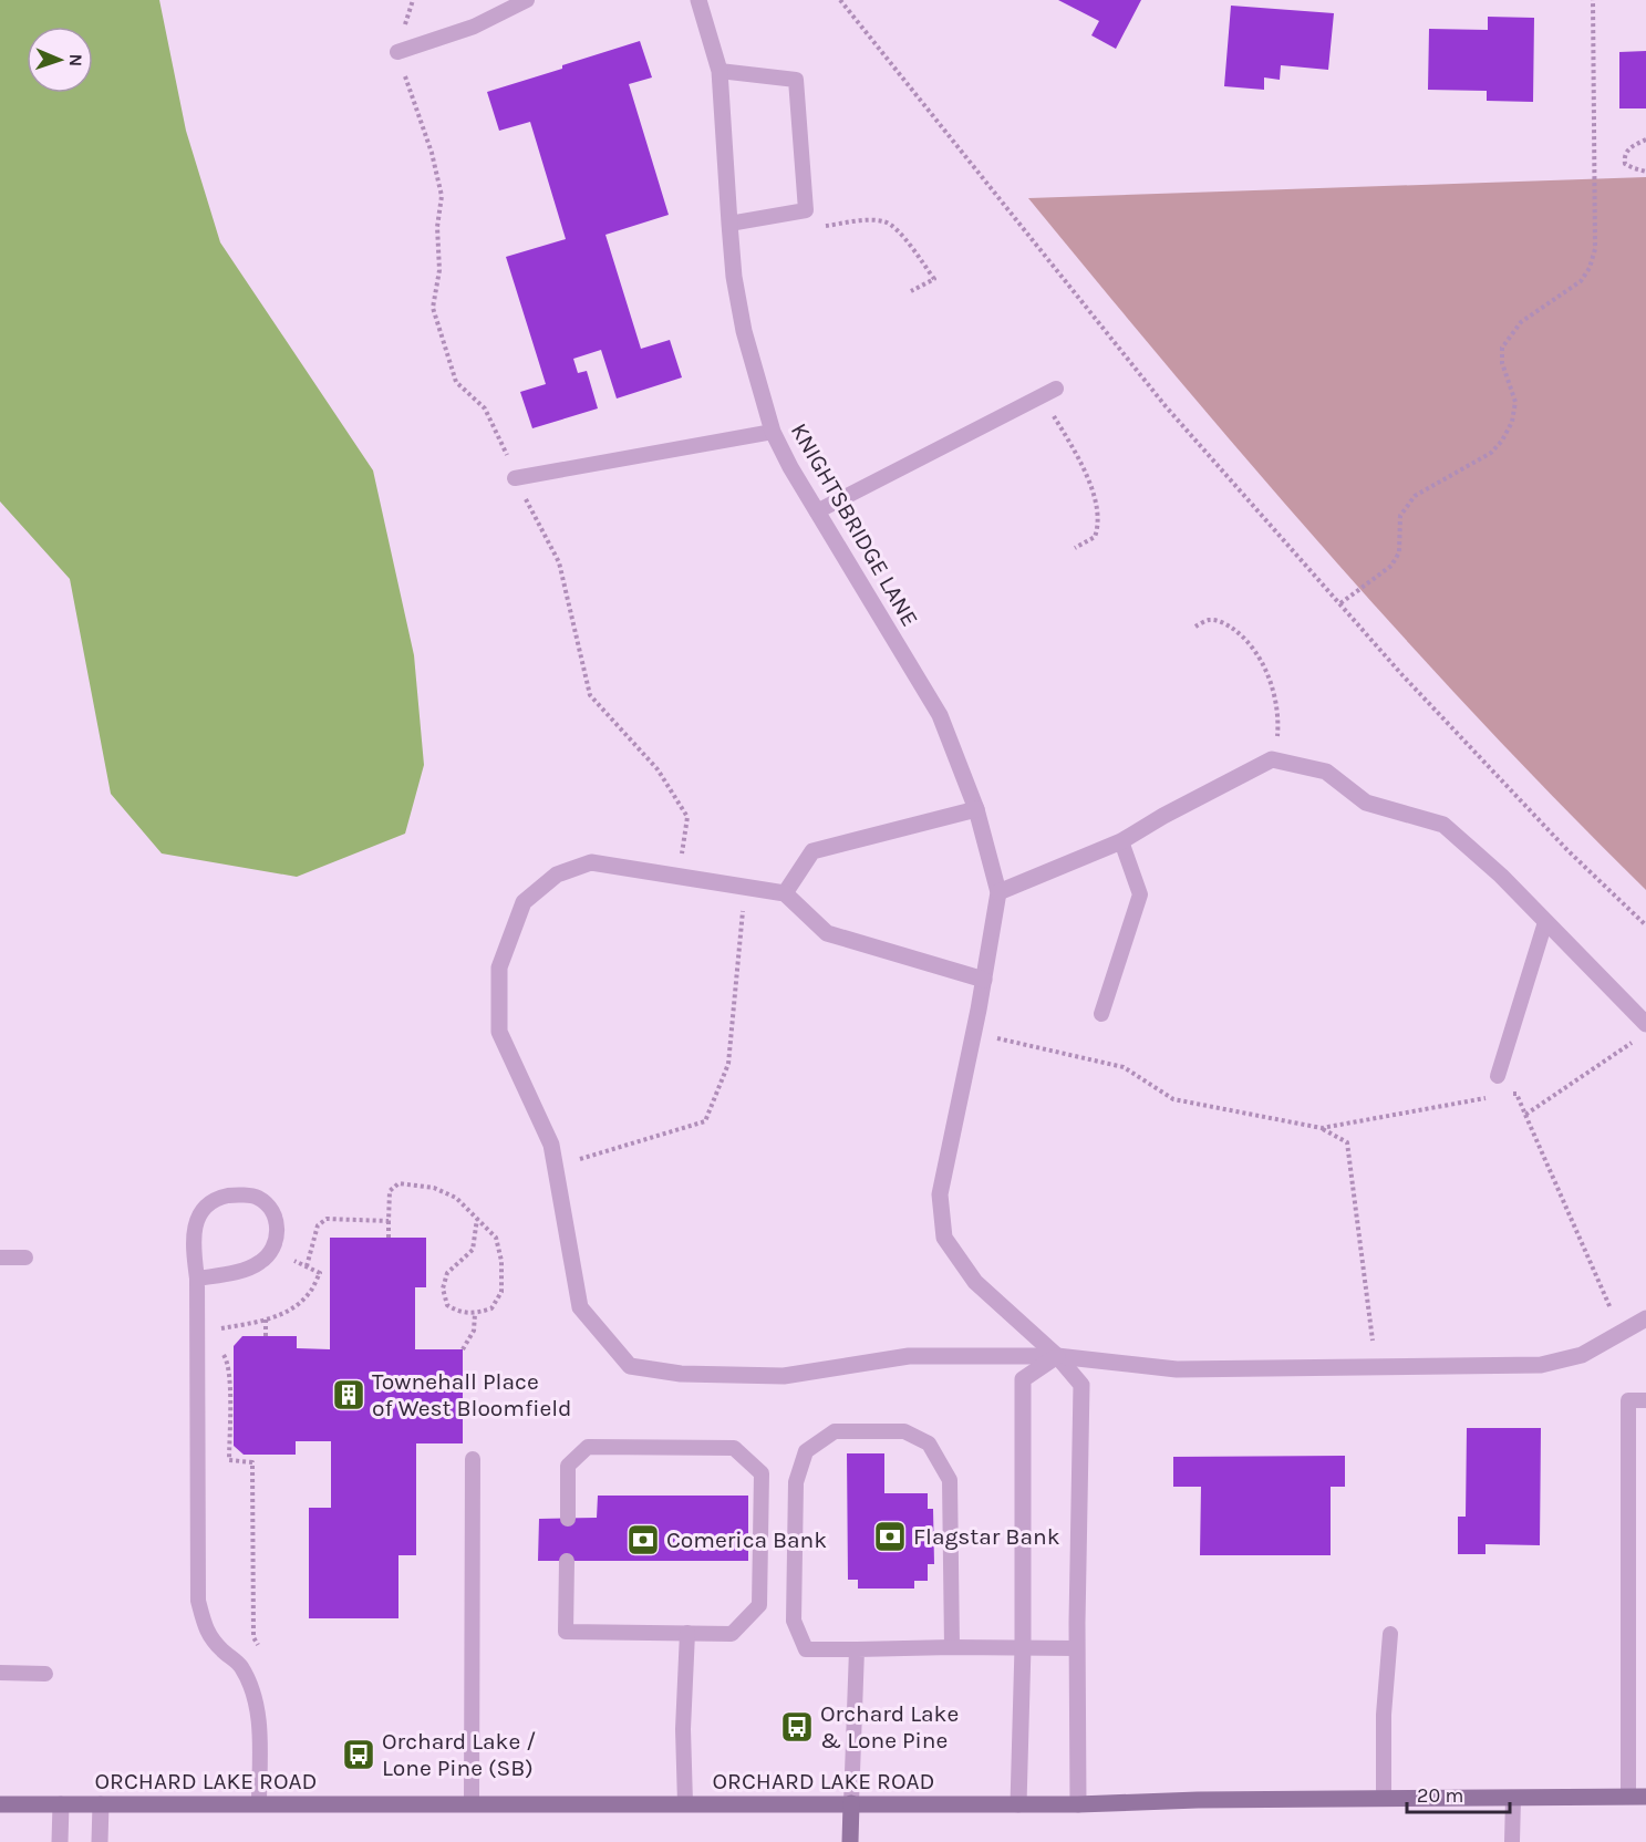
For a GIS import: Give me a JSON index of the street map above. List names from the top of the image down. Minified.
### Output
{"streets":{"main road":["ORCHARD LAKE ROAD"],"street":["KNIGHTSBRIDGE LANE"]},"crossings":[["KNIGHTSBRIDGE LANE","ORCHARD LAKE ROAD"]],"places":{"building":["Townehall Place of West Bloomfield"],"bank":["Flagstar Bank","Comerica Bank"],"bus stop":["Orchard Lake & Lone Pine","Orchard Lake / Lone Pine (SB)"]},"scale_bar":"20 m","north":"right"}
